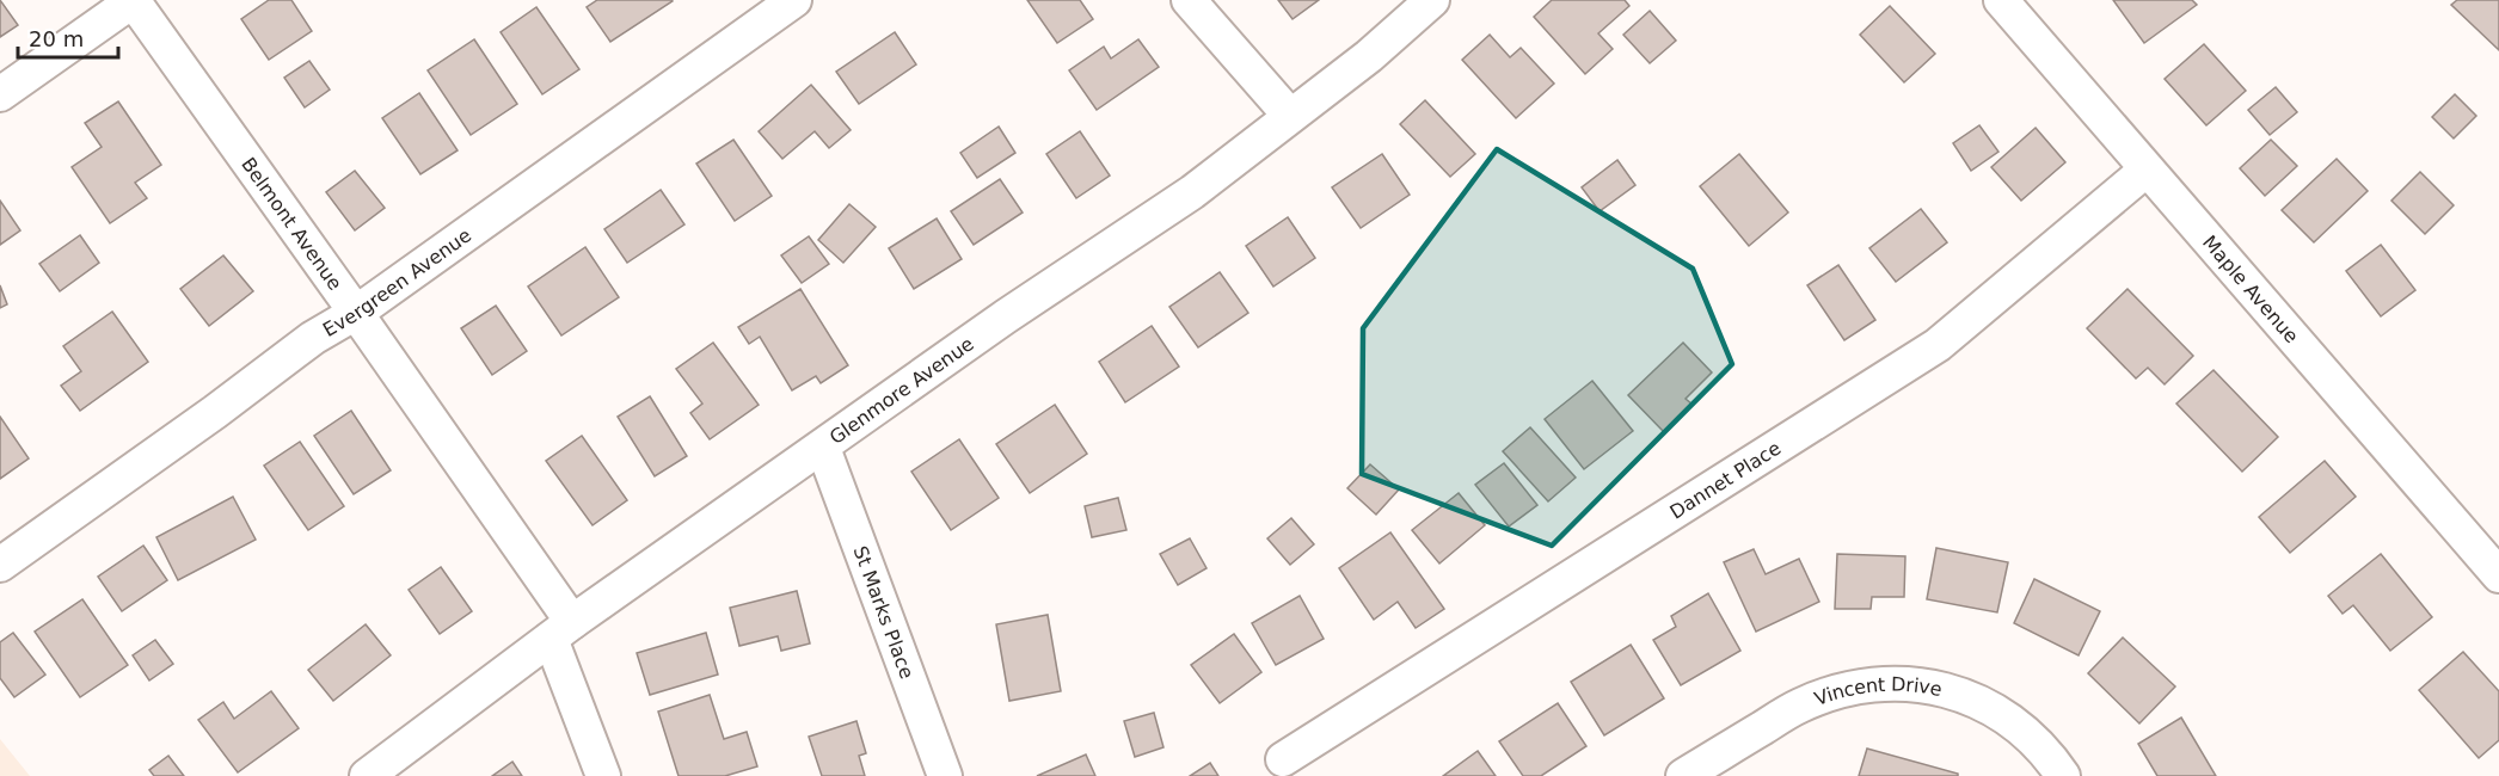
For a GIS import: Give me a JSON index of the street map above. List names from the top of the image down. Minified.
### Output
{"streets":{"street":["Belmont Avenue","Evergreen Avenue","Maple Avenue","Glenmore Avenue","Dannet Place","St Marks Place","Vincent Drive"]},"crossings":[["Belmont Avenue","Evergreen Avenue"],["Belmont Avenue","Glenmore Avenue"],["Maple Avenue","Dannet Place"],["Glenmore Avenue","St Marks Place"]],"scale_bar":"20 m"}
